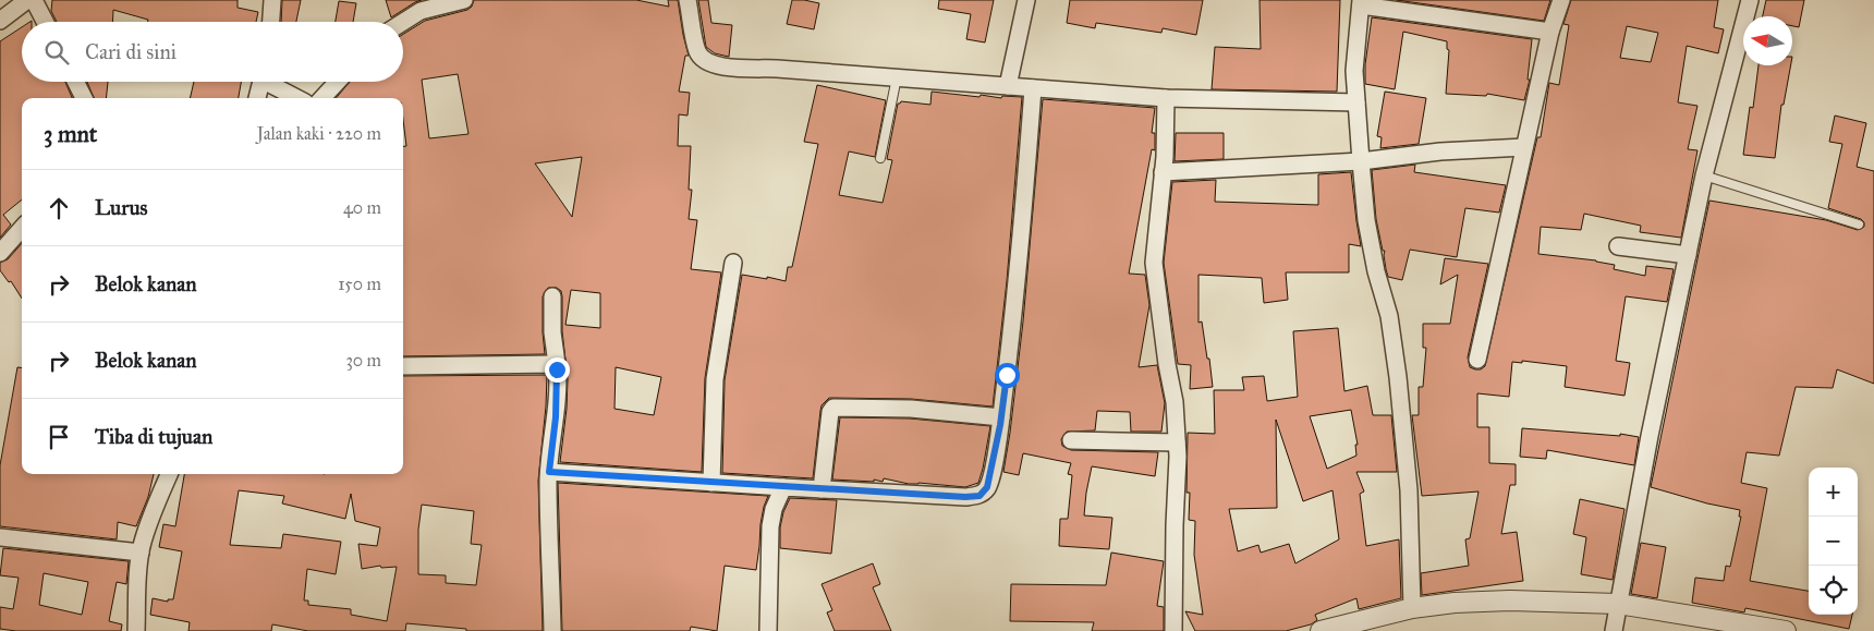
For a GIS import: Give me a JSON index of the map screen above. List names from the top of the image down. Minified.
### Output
{"north":"left","page":{"search":"Cari di sini","heading":["3 mnt","Jalan kaki · 220 m"],"list":[["Lurus","40 m"],["Belok kanan","150 m"],["Belok kanan","30 m"],"Tiba di tujuan"],"map_buttons":["+","−"]}}
